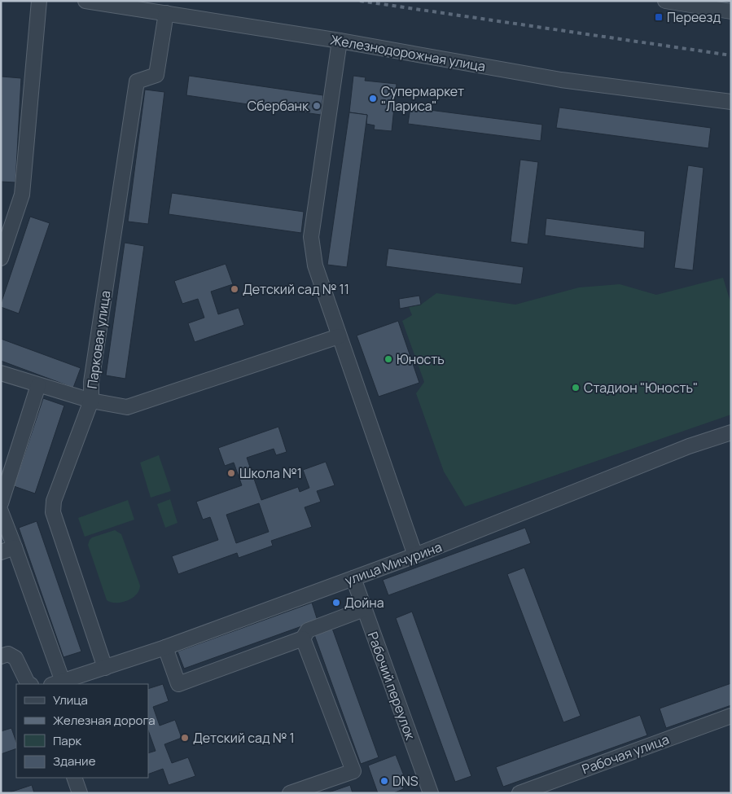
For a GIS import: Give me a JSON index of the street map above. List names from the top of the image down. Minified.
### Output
{"streets":{"street":["Железнодорожная улица","Парковая улица","улица Мичурина","Рабочий переулок","Рабочая улица"]},"crossings":[["Железнодорожная улица","Парковая улица"],["Парковая улица","улица Мичурина"],["улица Мичурина","Рабочий переулок"]],"places":{"transit":["Переезд"],"other":["Супермаркет \"Лариса\"","Сбербанк","Детский сад № 11","Юность","Стадион \"Юность\"","Школа №1","Дойна","Детский сад № 1","DNS"]},"legend":["Улица","Железная дорога","Парк","Здание"]}
